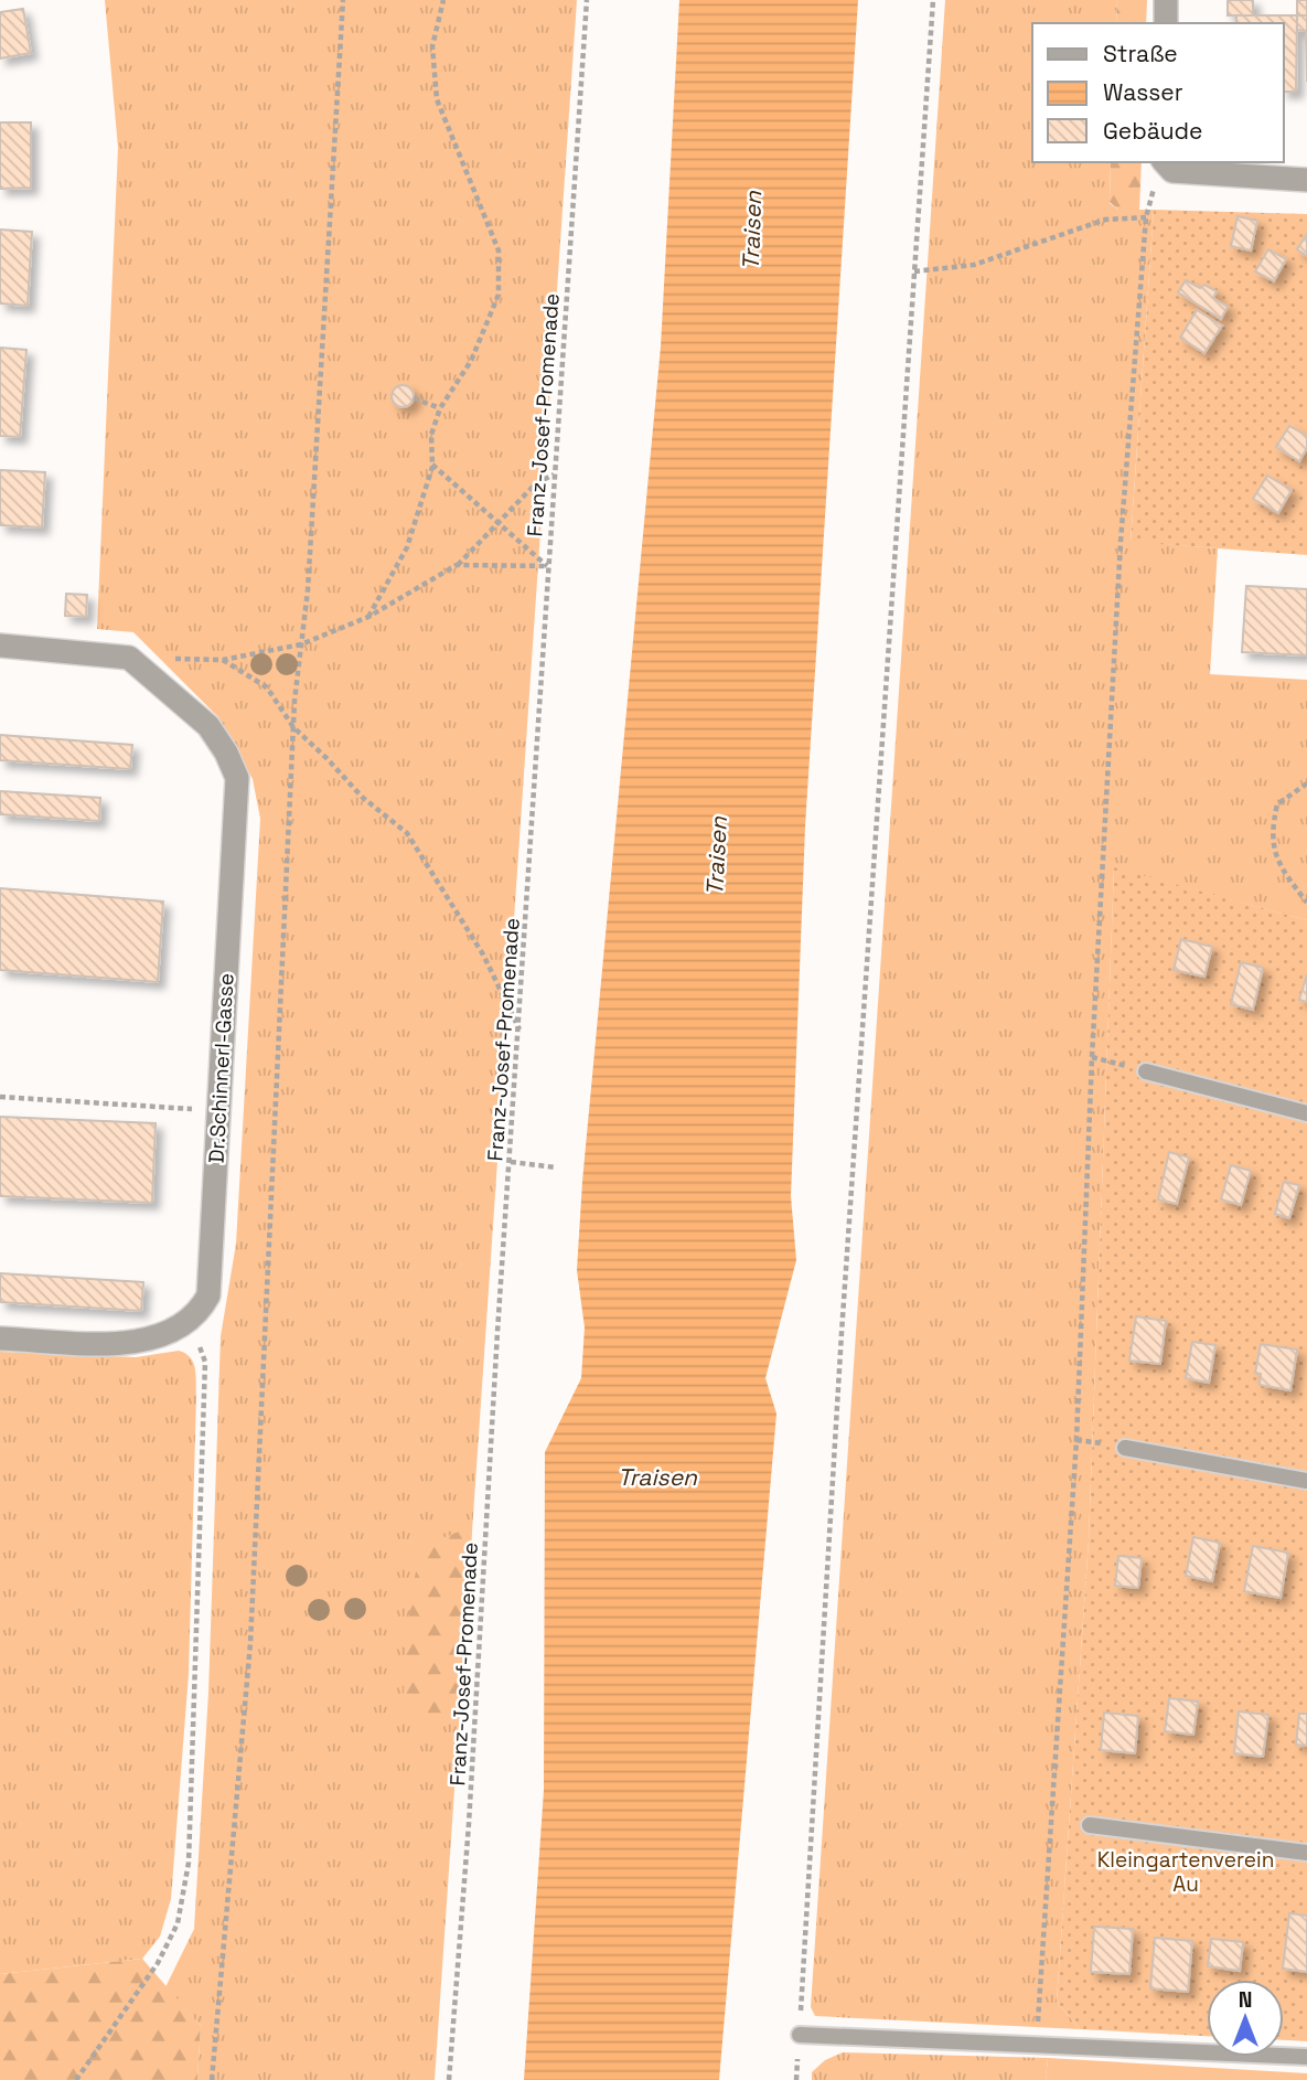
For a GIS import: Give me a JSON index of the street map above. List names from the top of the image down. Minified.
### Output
{"streets":{"street":["Dr.Schinnerl-Gasse"],"path":["Franz-Josef-Promenade"]},"water":["Traisen"],"parks":["Kleingartenverein Au"],"legend":["Straße","Wasser","Gebäude"],"north":"top"}
